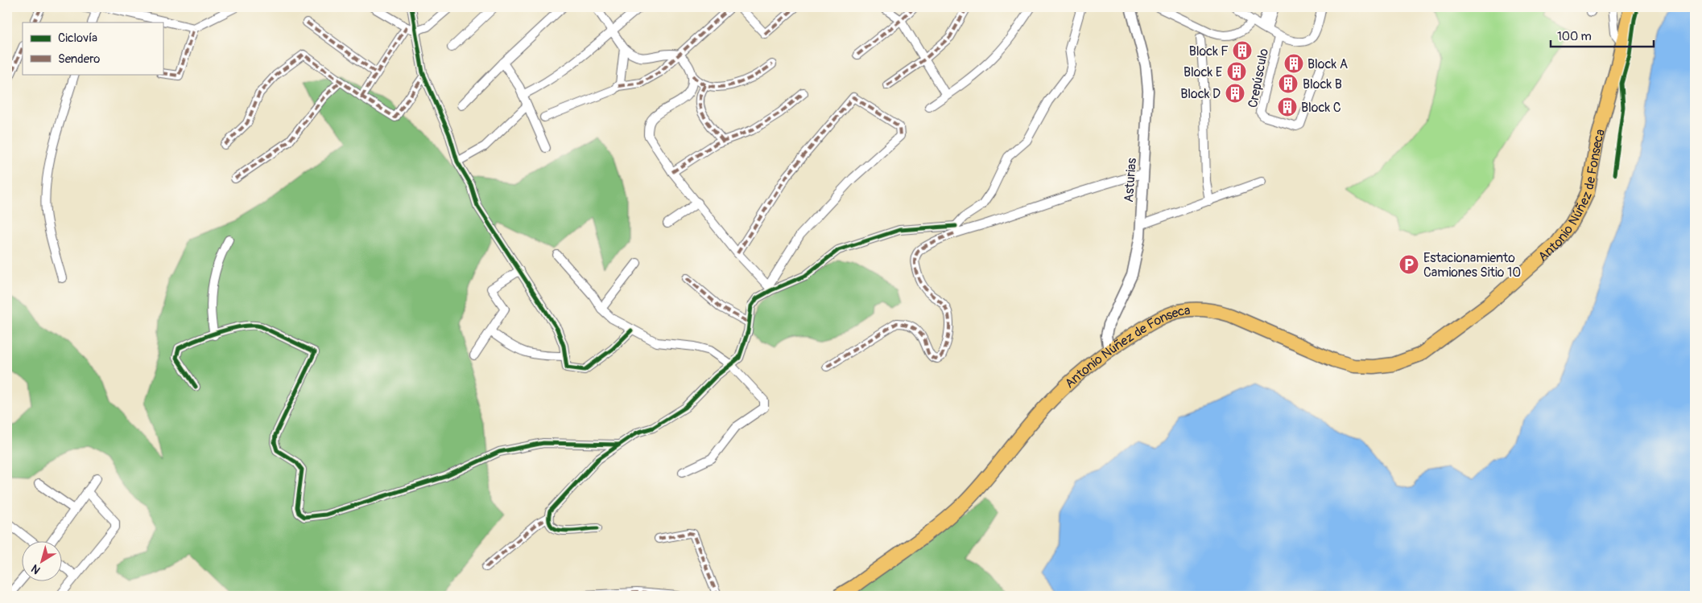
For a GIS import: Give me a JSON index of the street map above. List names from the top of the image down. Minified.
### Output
{"streets":{"main road":["Antonio Núñez de Fonseca"],"street":["Crepúsculo","Asturias"]},"crossings":[["Asturias","Antonio Núñez de Fonseca"]],"places":{"building":["Block F","Block A","Block E","Block B","Block D","Block C"],"parking":["Estacionamiento Camiones Sitio 10"]},"legend":["Ciclovía","Sendero"],"scale_bar":"100 m","north":"bottom left"}
